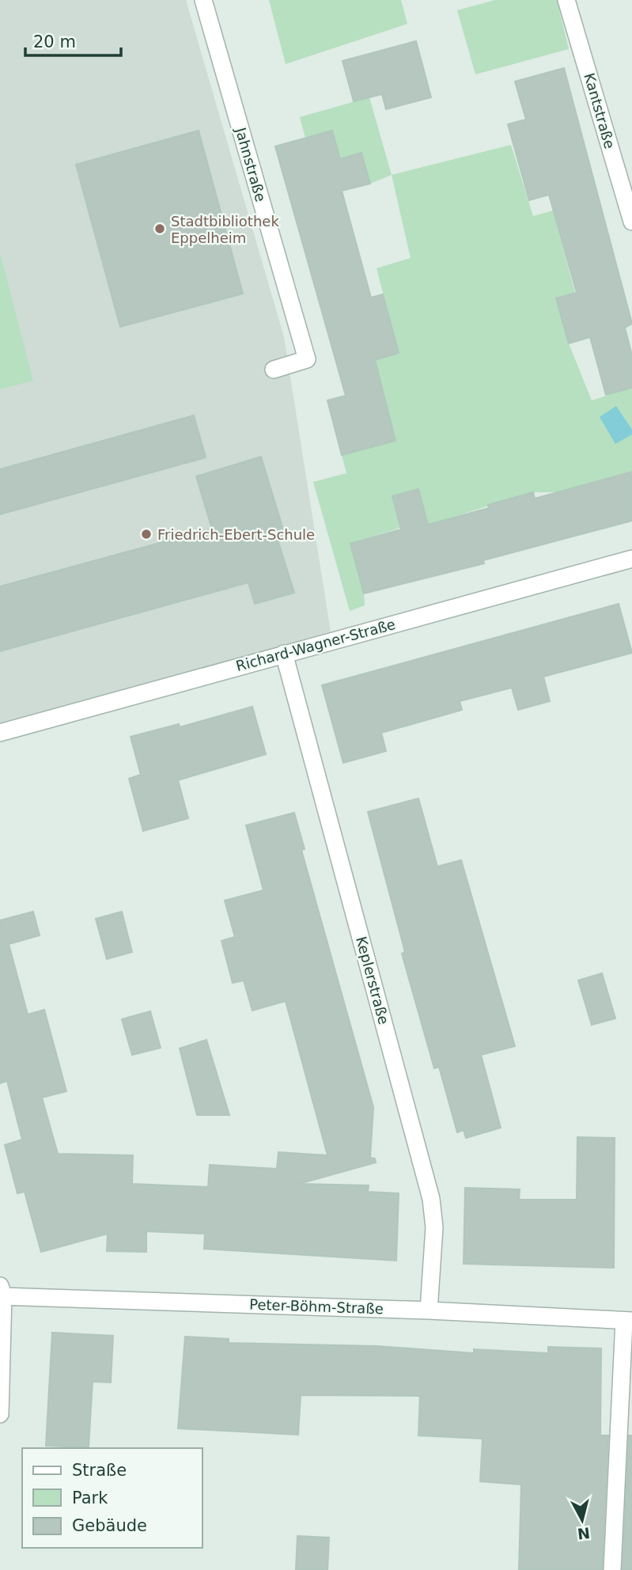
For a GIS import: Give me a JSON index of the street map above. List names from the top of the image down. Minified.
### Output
{"streets":{"street":["Kantstraße","Jahnstraße","Richard-Wagner-Straße","Keplerstraße","Peter-Böhm-Straße"]},"crossings":[["Richard-Wagner-Straße","Keplerstraße"],["Keplerstraße","Peter-Böhm-Straße"]],"places":["Stadtbibliothek Eppelheim","Friedrich-Ebert-Schule"],"legend":["Straße","Park","Gebäude"],"scale_bar":"20 m","north":"bottom"}
